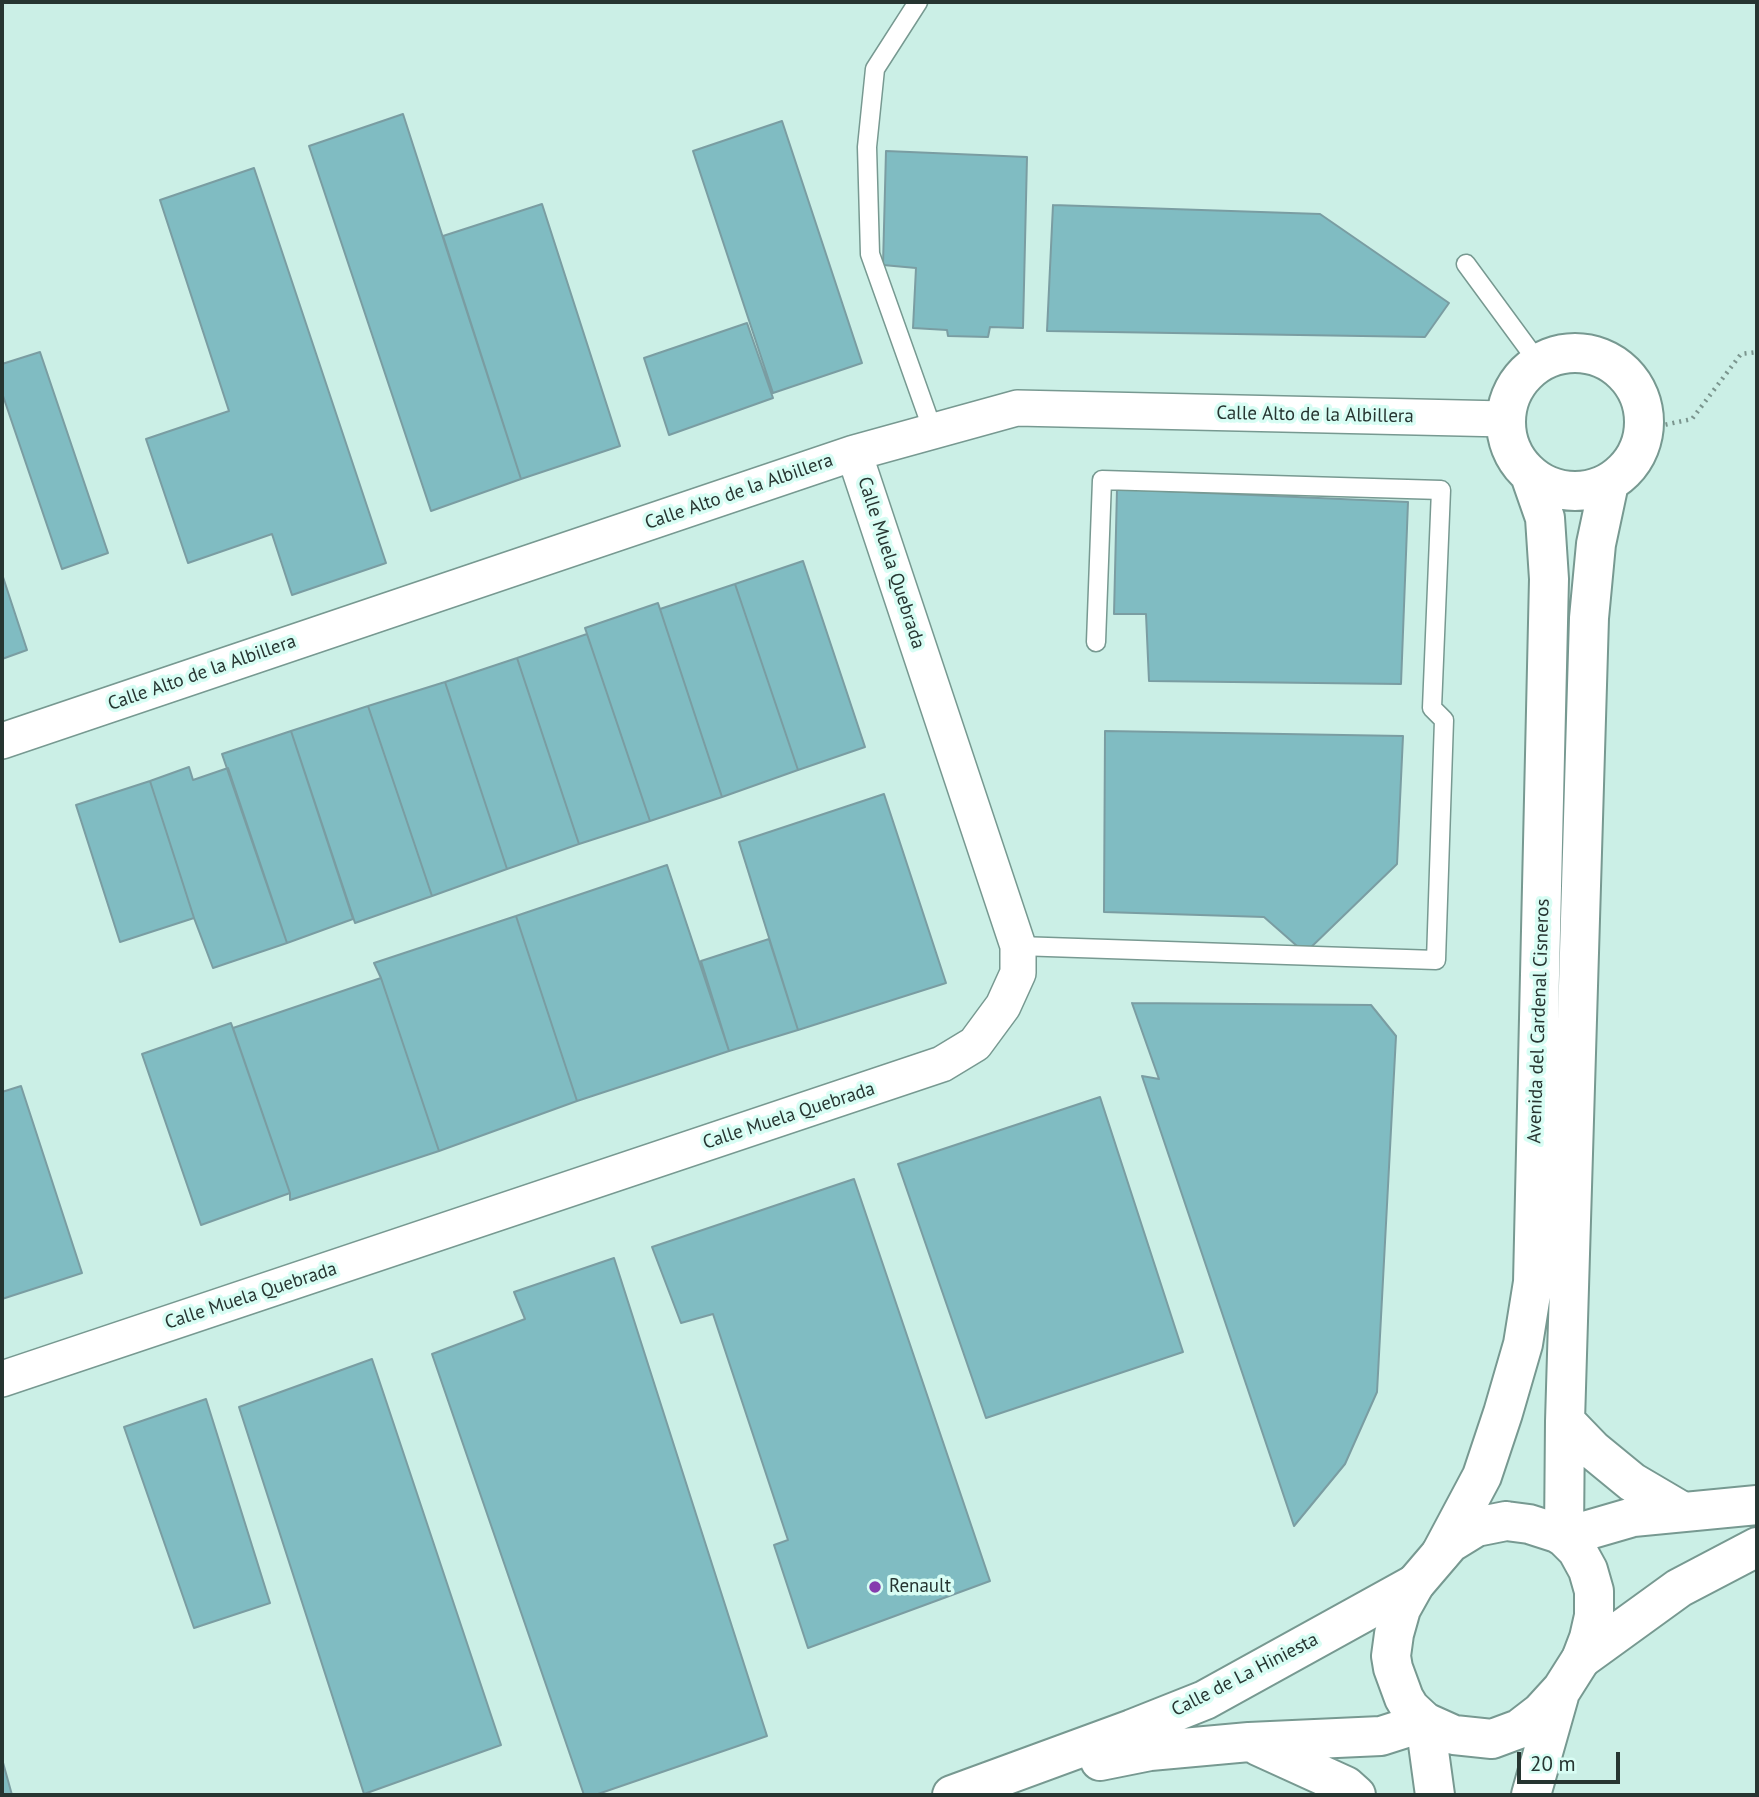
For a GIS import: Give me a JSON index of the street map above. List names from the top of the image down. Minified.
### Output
{"streets":{"street":["Calle Alto de la Albillera","Calle Muela Quebrada","Avenida del Cardenal Cisneros","Calle de La Hiniesta"]},"crossings":[["Calle Alto de la Albillera","Calle Muela Quebrada"],["Calle Alto de la Albillera","Avenida del Cardenal Cisneros"],["Avenida del Cardenal Cisneros","Calle de La Hiniesta"]],"places":["Renault"],"scale_bar":"20 m"}
